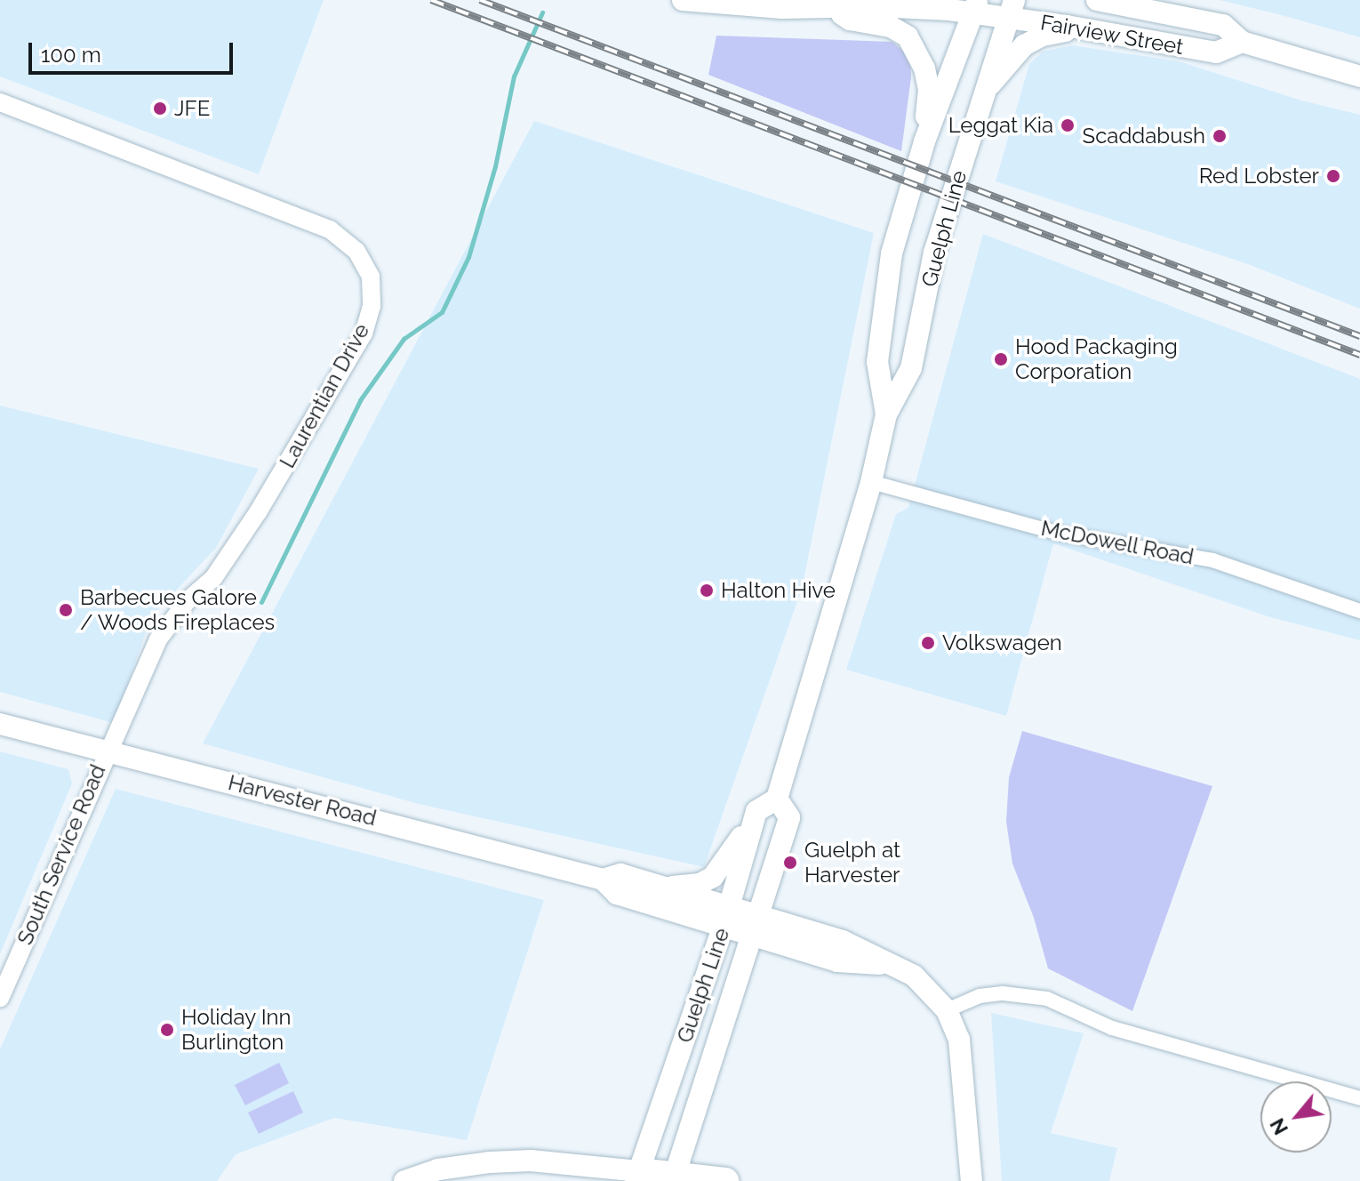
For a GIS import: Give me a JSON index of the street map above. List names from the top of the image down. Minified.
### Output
{"streets":{"main road":["Fairview Street","Guelph Line","Harvester Road"],"street":["Laurentian Drive","McDowell Road","South Service Road"]},"crossings":[["Fairview Street","Guelph Line"],["Guelph Line","McDowell Road"],["Guelph Line","Harvester Road"],["Laurentian Drive","Harvester Road"],["Laurentian Drive","South Service Road"],["Harvester Road","South Service Road"]],"places":["JFE","Leggat Kia","Scaddabush","Red Lobster","Hood Packaging Corporation","Halton Hive","Barbecues Galore / Woods Fireplaces","Volkswagen","Guelph at Harvester","Holiday Inn Burlington"],"scale_bar":"100 m","north":"bottom left"}
